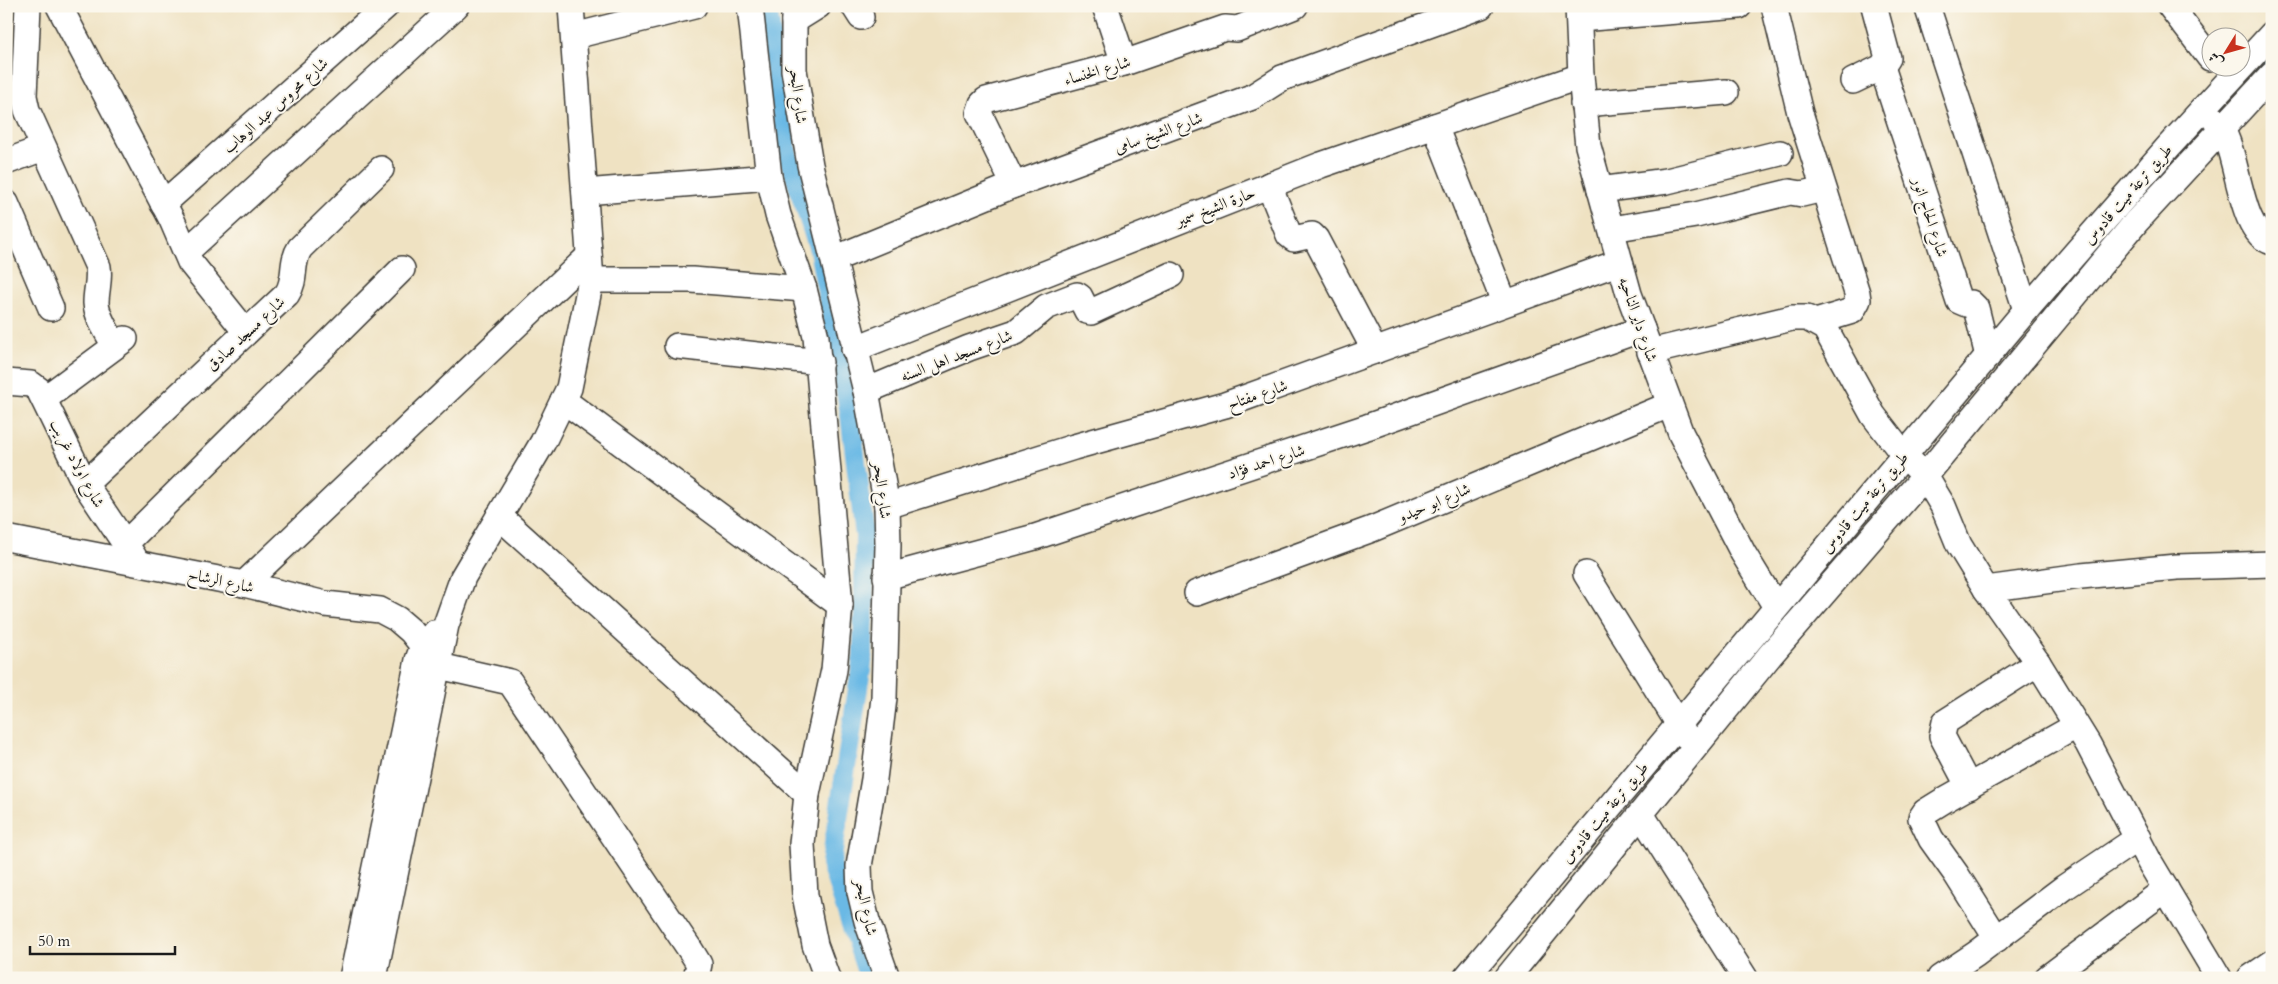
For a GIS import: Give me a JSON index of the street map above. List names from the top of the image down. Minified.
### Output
{"streets":{"street":["شارع الخنساء","شارع البحر","شارع محروس عبد الوهاب","شارع الشيخ سامى","طريق ترعة ميت قادوس","حارة الشيخ سمير","شارع الحاج انور","شارع داير الناحيه","شارع مسجد صادق","شارع مسجد اهل السنه","شارع مفتاح","شارع احمد فؤاد","شارع اولاد غريب","شارع ابو حيدو","شارع الرشاح"]},"crossings":[["شارع الخنساء","شارع الشيخ سامى"],["شارع البحر","شارع الشيخ سامى"],["شارع البحر","حارة الشيخ سمير"],["شارع البحر","شارع مسجد اهل السنه"],["شارع البحر","شارع مفتاح"],["شارع البحر","شارع احمد فؤاد"],["طريق ترعة ميت قادوس","شارع الحاج انور"],["طريق ترعة ميت قادوس","شارع داير الناحيه"],["حارة الشيخ سمير","شارع داير الناحيه"],["شارع داير الناحيه","شارع مفتاح"],["شارع داير الناحيه","شارع احمد فؤاد"],["شارع داير الناحيه","شارع ابو حيدو"],["شارع مسجد صادق","شارع اولاد غريب"],["شارع اولاد غريب","شارع الرشاح"]],"scale_bar":"50 m","north":"bottom left"}
